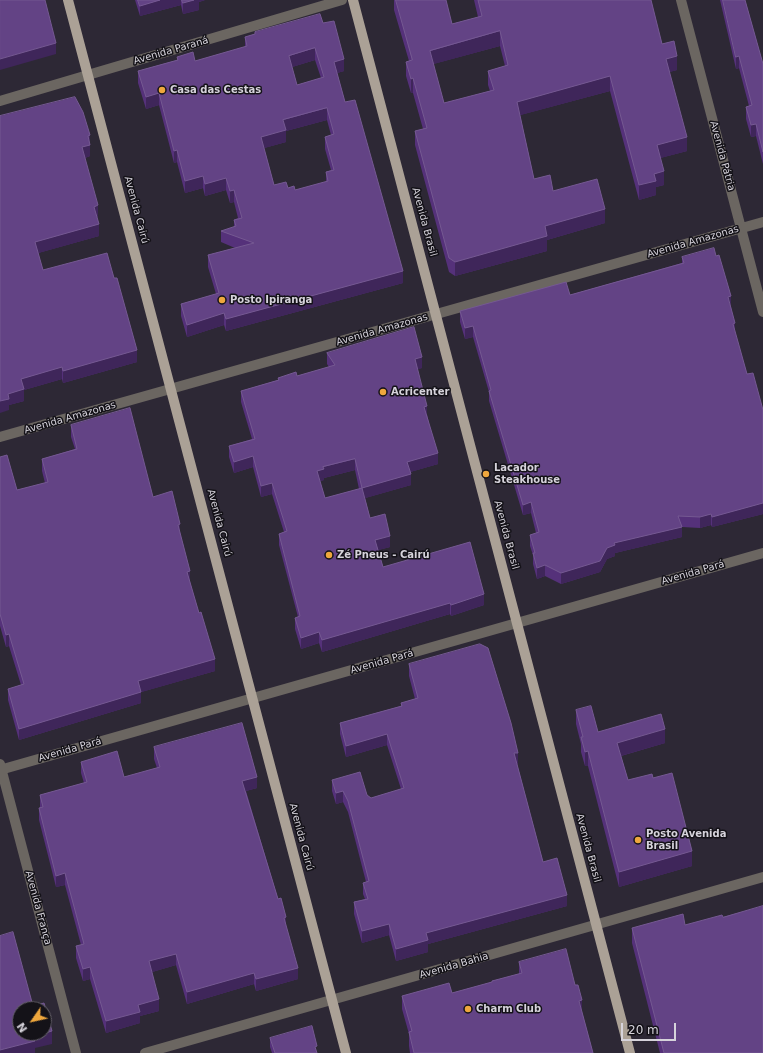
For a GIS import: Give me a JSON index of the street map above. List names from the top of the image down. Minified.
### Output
{"streets":{"main road":["Avenida Cairú","Avenida Brasil"],"street":["Avenida Paraná","Avenida Pátria","Avenida Amazonas","Avenida Pará","Avenida França","Avenida Bahia"]},"crossings":[["Avenida Paraná","Avenida Cairú"],["Avenida Pátria","Avenida Amazonas"],["Avenida Cairú","Avenida Amazonas"],["Avenida Cairú","Avenida Pará"],["Avenida Cairú","Avenida Bahia"],["Avenida Brasil","Avenida Amazonas"],["Avenida Brasil","Avenida Pará"],["Avenida Brasil","Avenida Bahia"],["Avenida Pará","Avenida França"]],"places":["Casa das Cestas","Posto Ipiranga","Acricenter","Lacador Steakhouse","Zé Pneus - Cairú","Posto Avenida Brasil","Charm Club"],"scale_bar":"20 m","north":"bottom left"}
